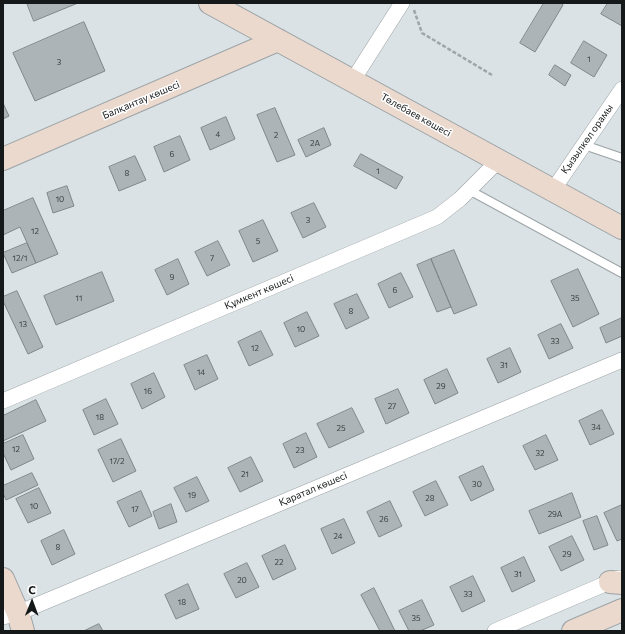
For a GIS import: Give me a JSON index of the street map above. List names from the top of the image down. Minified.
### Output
{"streets":{"street":["Балқантау көшесі","Төлебаев көшесі","Қызылкөл орамы","Құмкент көшесі","Қаратал көшесі"]},"crossings":[["Балқантау көшесі","Төлебаев көшесі"],["Төлебаев көшесі","Қызылкөл орамы"],["Төлебаев көшесі","Құмкент көшесі"]],"house_numbers":["1","3","4","2","2А","6","1","8","10","3","12","5","12/1","7","9","6","11","35","8","13","10","33","12","31","14","29","16","27","18","34","25","12","23","32","17/2","21","30","19","28","10","17","29А","26","24","8","29","22","31","20","33","18","35"],"north":"top"}
